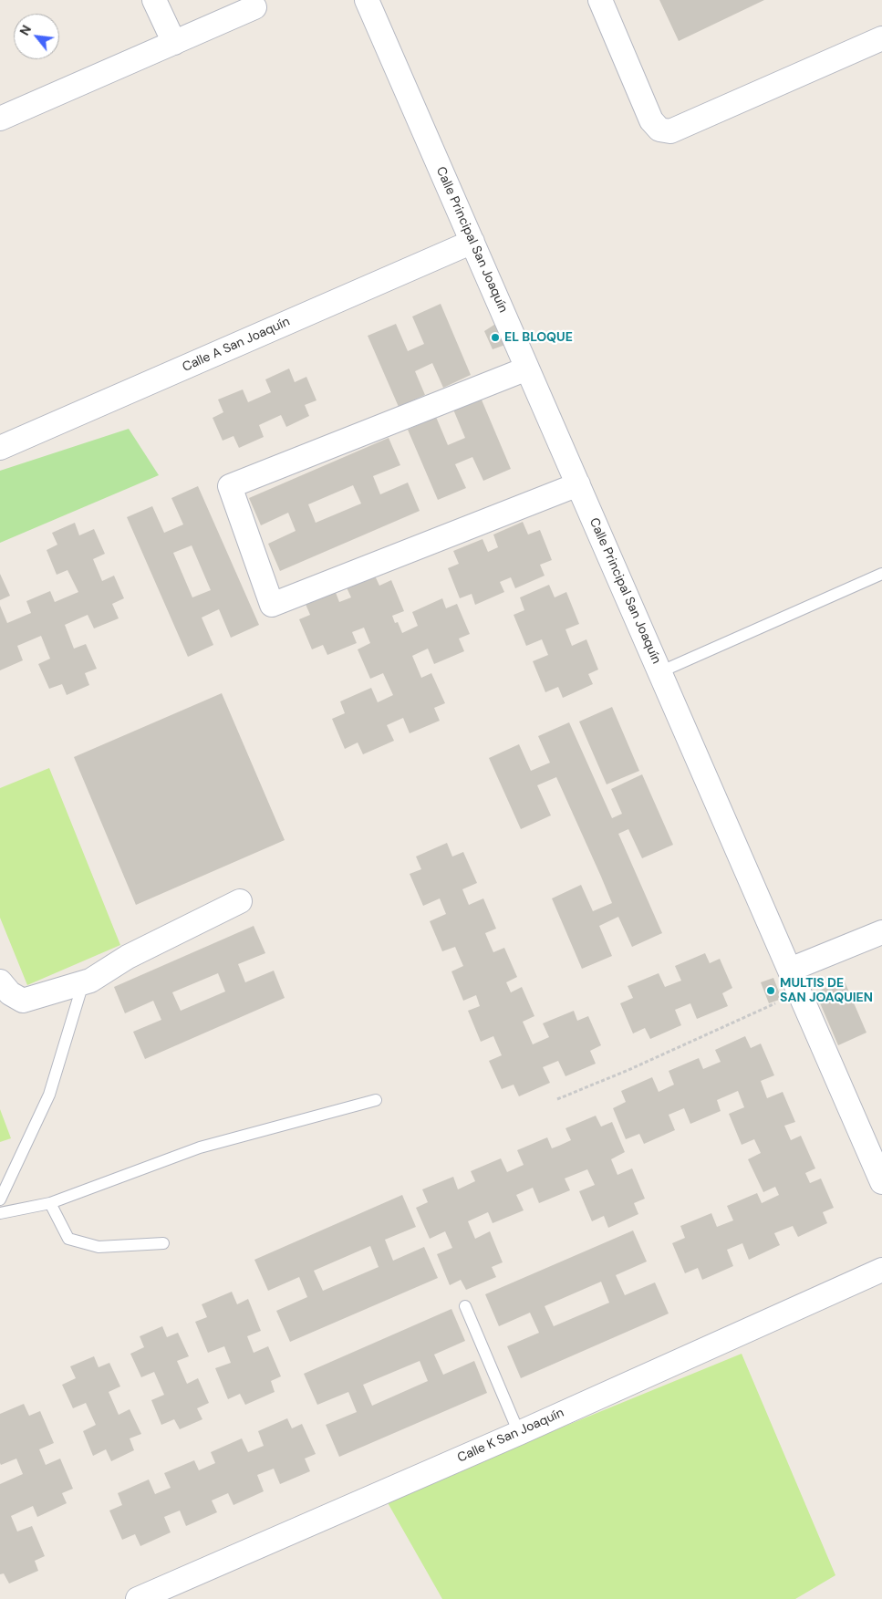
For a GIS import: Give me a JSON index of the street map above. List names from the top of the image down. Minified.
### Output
{"streets":{"street":["Calle Principal San Joaquín","Calle A San Joaquín","Calle K San Joaquín"]},"crossings":[["Calle Principal San Joaquín","Calle A San Joaquín"]],"places":["EL BLOQUE","MULTIS DE SAN JOAQUIEN"],"north":"top left"}
